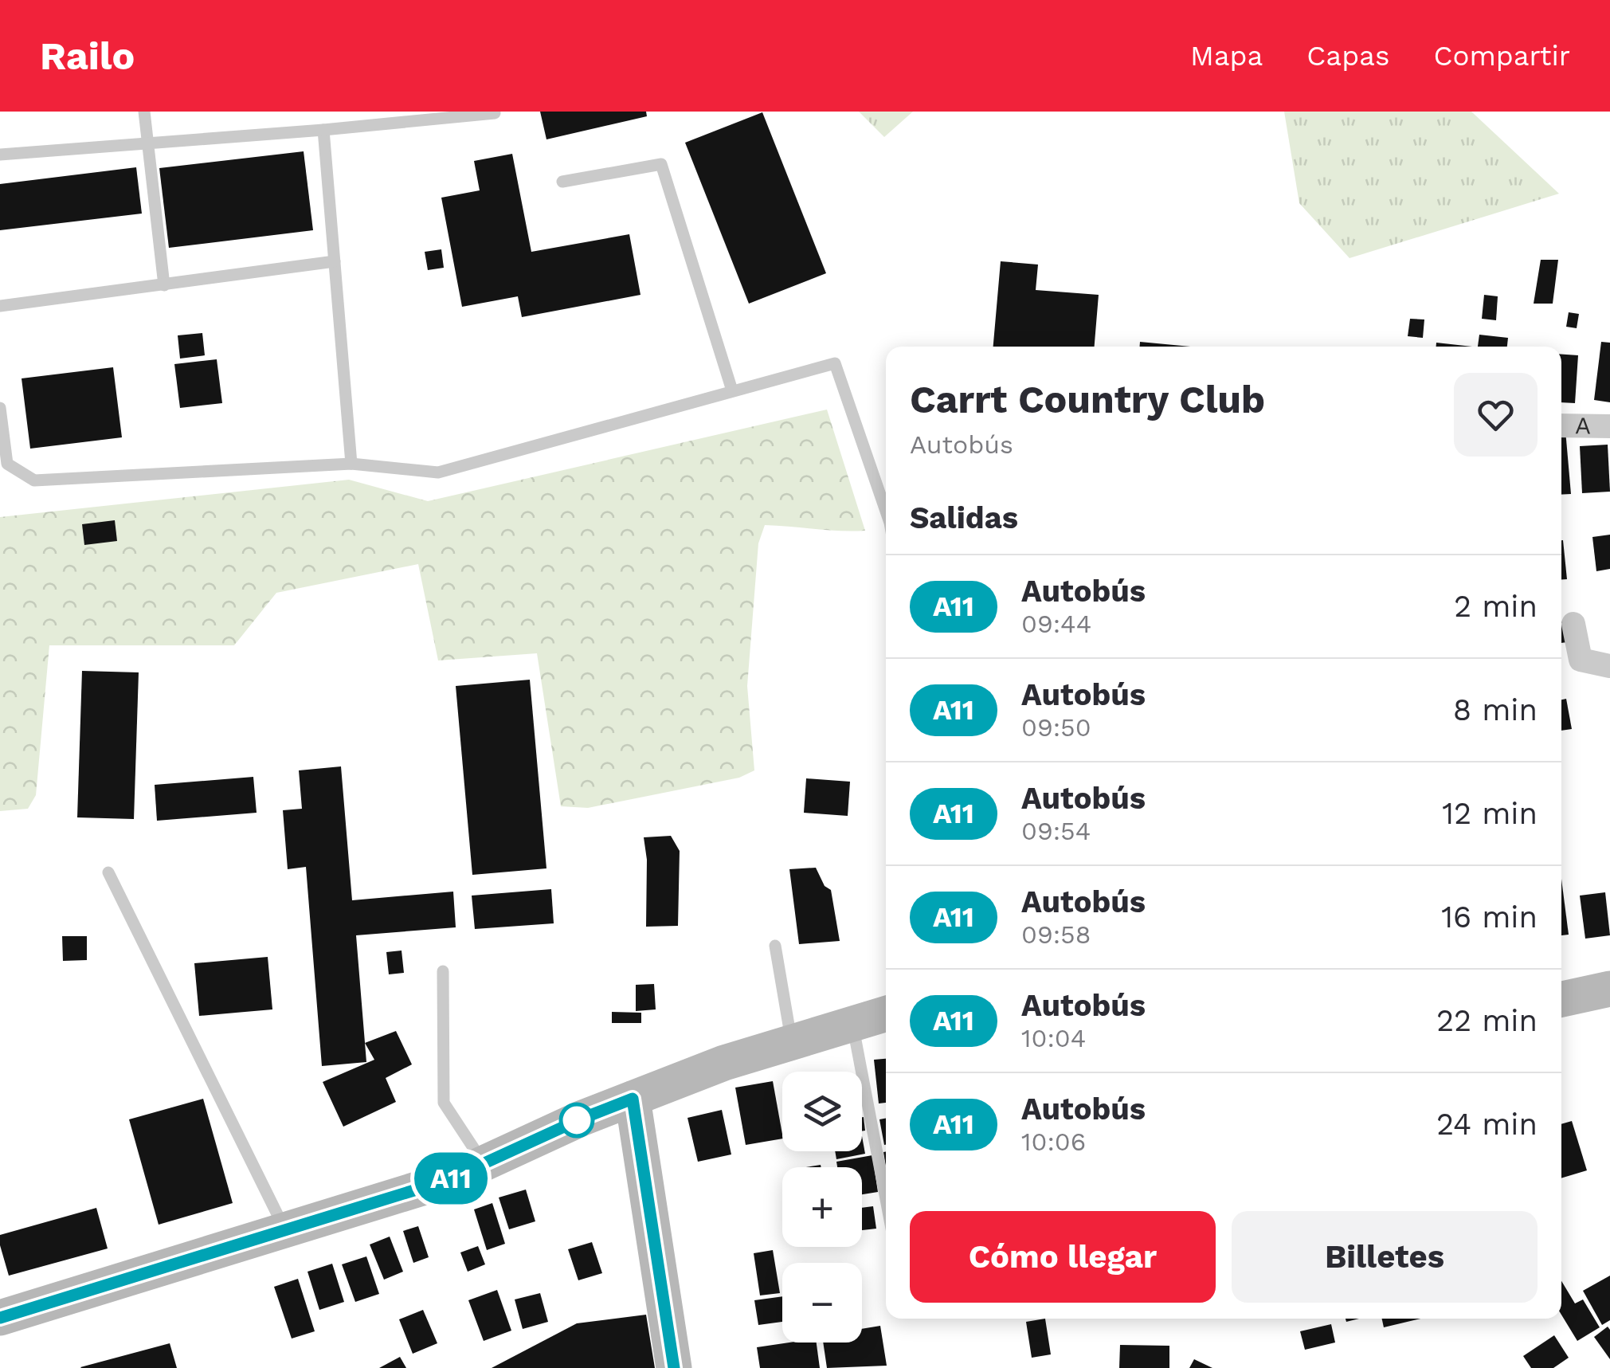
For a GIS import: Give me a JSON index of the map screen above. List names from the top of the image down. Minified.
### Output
{"streets":{"street":["A"]},"lines":["bus line A11"],"page":{"header":"Railo","nav":["Mapa","Capas","Compartir"],"on_map":"A11","heading":[["Carrt Country Club","Autobús"],"Salidas"],"list":[{"mark":"A11","name":"Autobús","note":"09:44","value":"2 min"},{"mark":"A11","name":"Autobús","note":"09:50","value":"8 min"},{"mark":"A11","name":"Autobús","note":"09:54","value":"12 min"},{"mark":"A11","name":"Autobús","note":"09:58","value":"16 min"},{"mark":"A11","name":"Autobús","note":"10:04","value":"22 min"},{"mark":"A11","name":"Autobús","note":"10:06","value":"24 min"}],"map_buttons":["+","−"],"buttons":["Cómo llegar","Billetes"]}}
